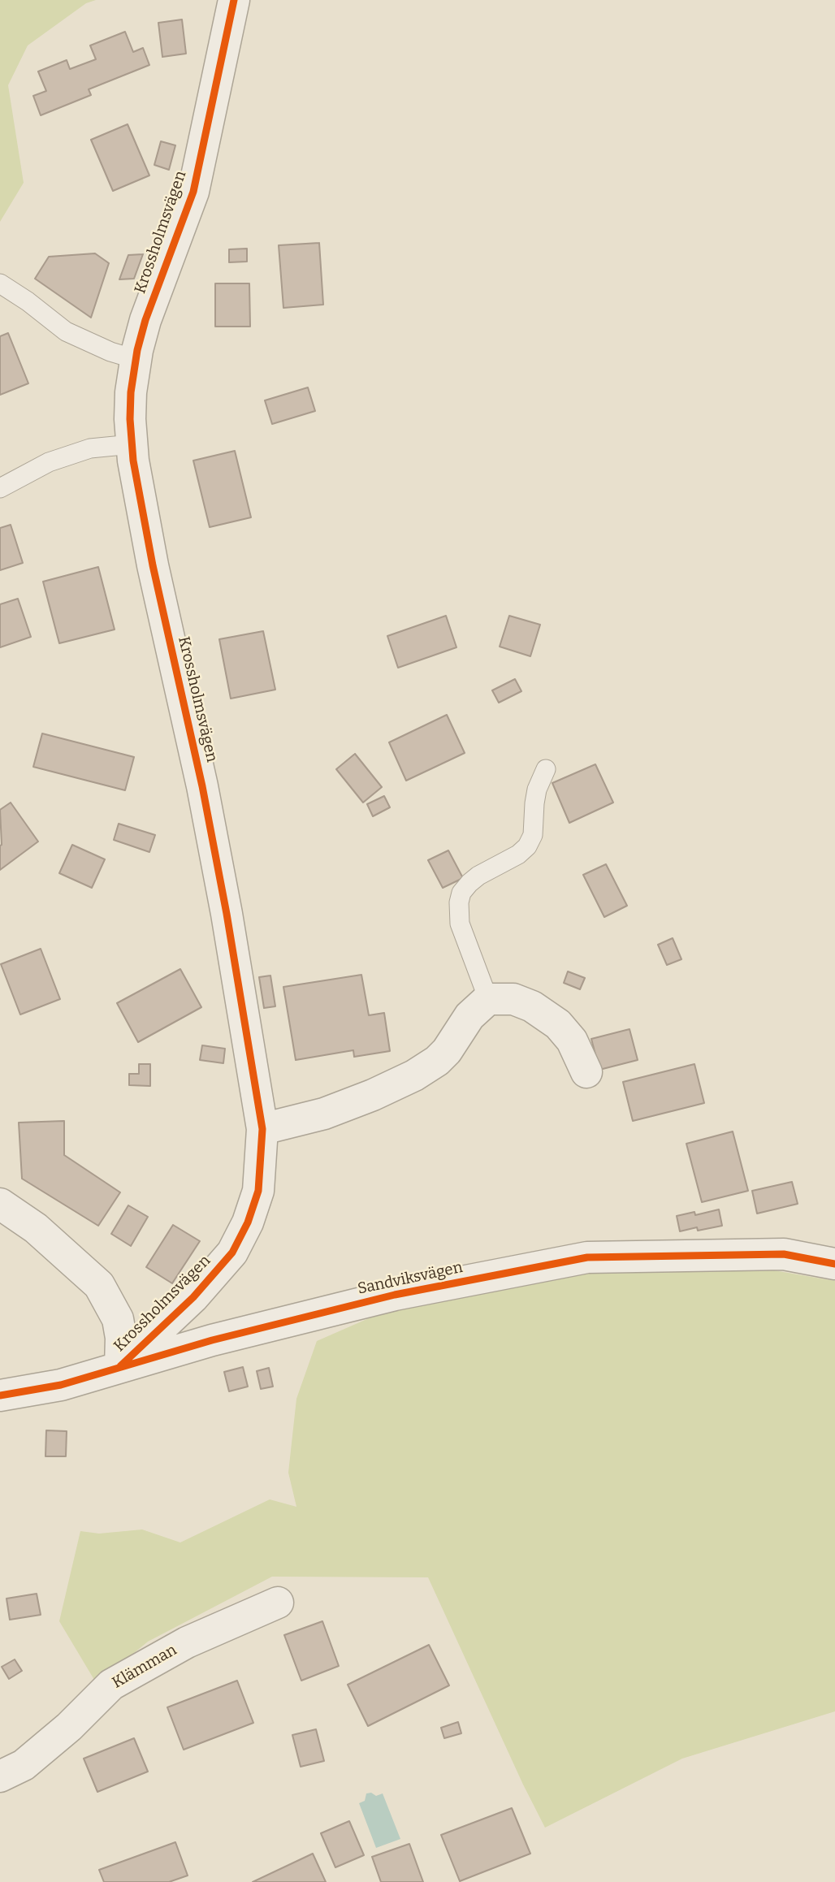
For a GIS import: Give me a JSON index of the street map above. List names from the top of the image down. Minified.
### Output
{"streets":{"street":["Krossholmsvägen","Sandviksvägen","Klämman"]},"crossings":[["Krossholmsvägen","Sandviksvägen"]]}
